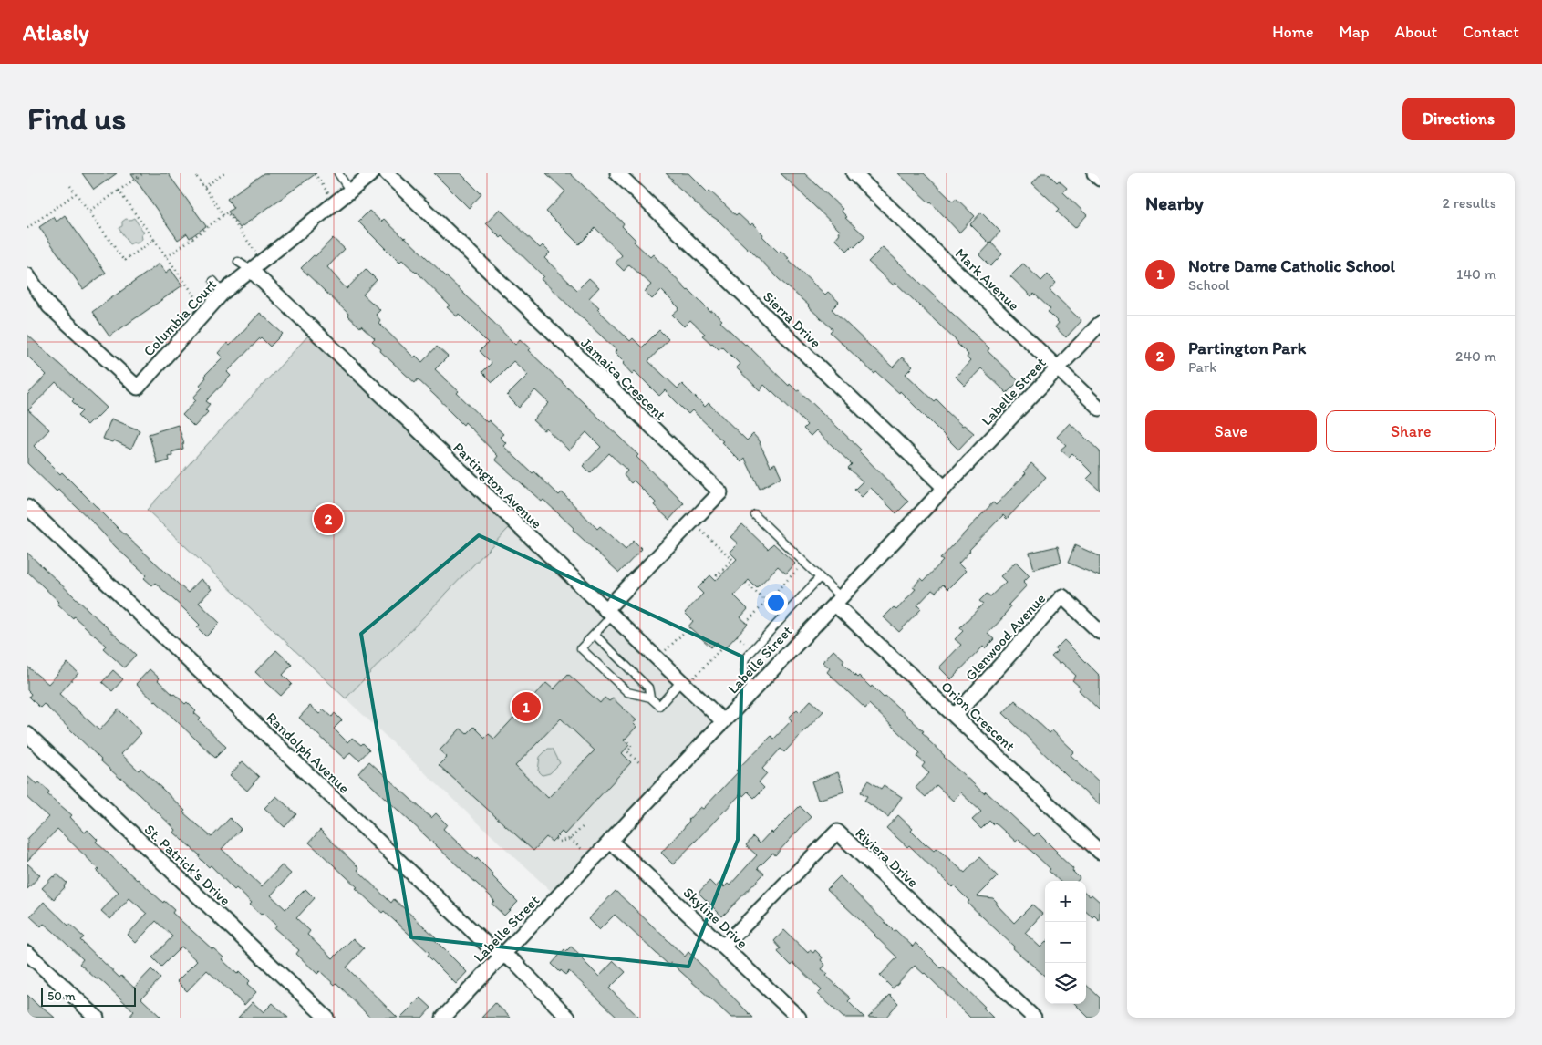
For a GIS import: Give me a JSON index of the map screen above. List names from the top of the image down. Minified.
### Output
{"streets":{"street":["Mark Avenue","Columbia Court","Sierra Drive","Jamaica Crescent","Labelle Street","Partington Avenue","Glenwood Avenue","Orion Crescent","Randolph Avenue","Riviera Drive","St. Patrick's Drive","Skyline Drive"]},"crossings":[["Mark Avenue","Labelle Street"],["Columbia Court","Partington Avenue"],["Sierra Drive","Labelle Street"],["Jamaica Crescent","Partington Avenue"],["Labelle Street","Partington Avenue"],["Labelle Street","Orion Crescent"],["Labelle Street","Randolph Avenue"],["Labelle Street","Skyline Drive"],["Glenwood Avenue","Orion Crescent"],["Riviera Drive","Skyline Drive"]],"scale_bar":"50 m","page":{"header":"Atlasly","nav":["Home","Map","About","Contact"],"buttons":["Directions",["Save","Share"]],"title":"Find us","heading":["Nearby","2 results"],"list":[{"mark":"1","name":"Notre Dame Catholic School","note":"School","value":"140 m"},{"mark":"2","name":"Partington Park","note":"Park","value":"240 m"}],"pins":["2","1"],"map_buttons":["+","−"],"scale":"50 m"}}
